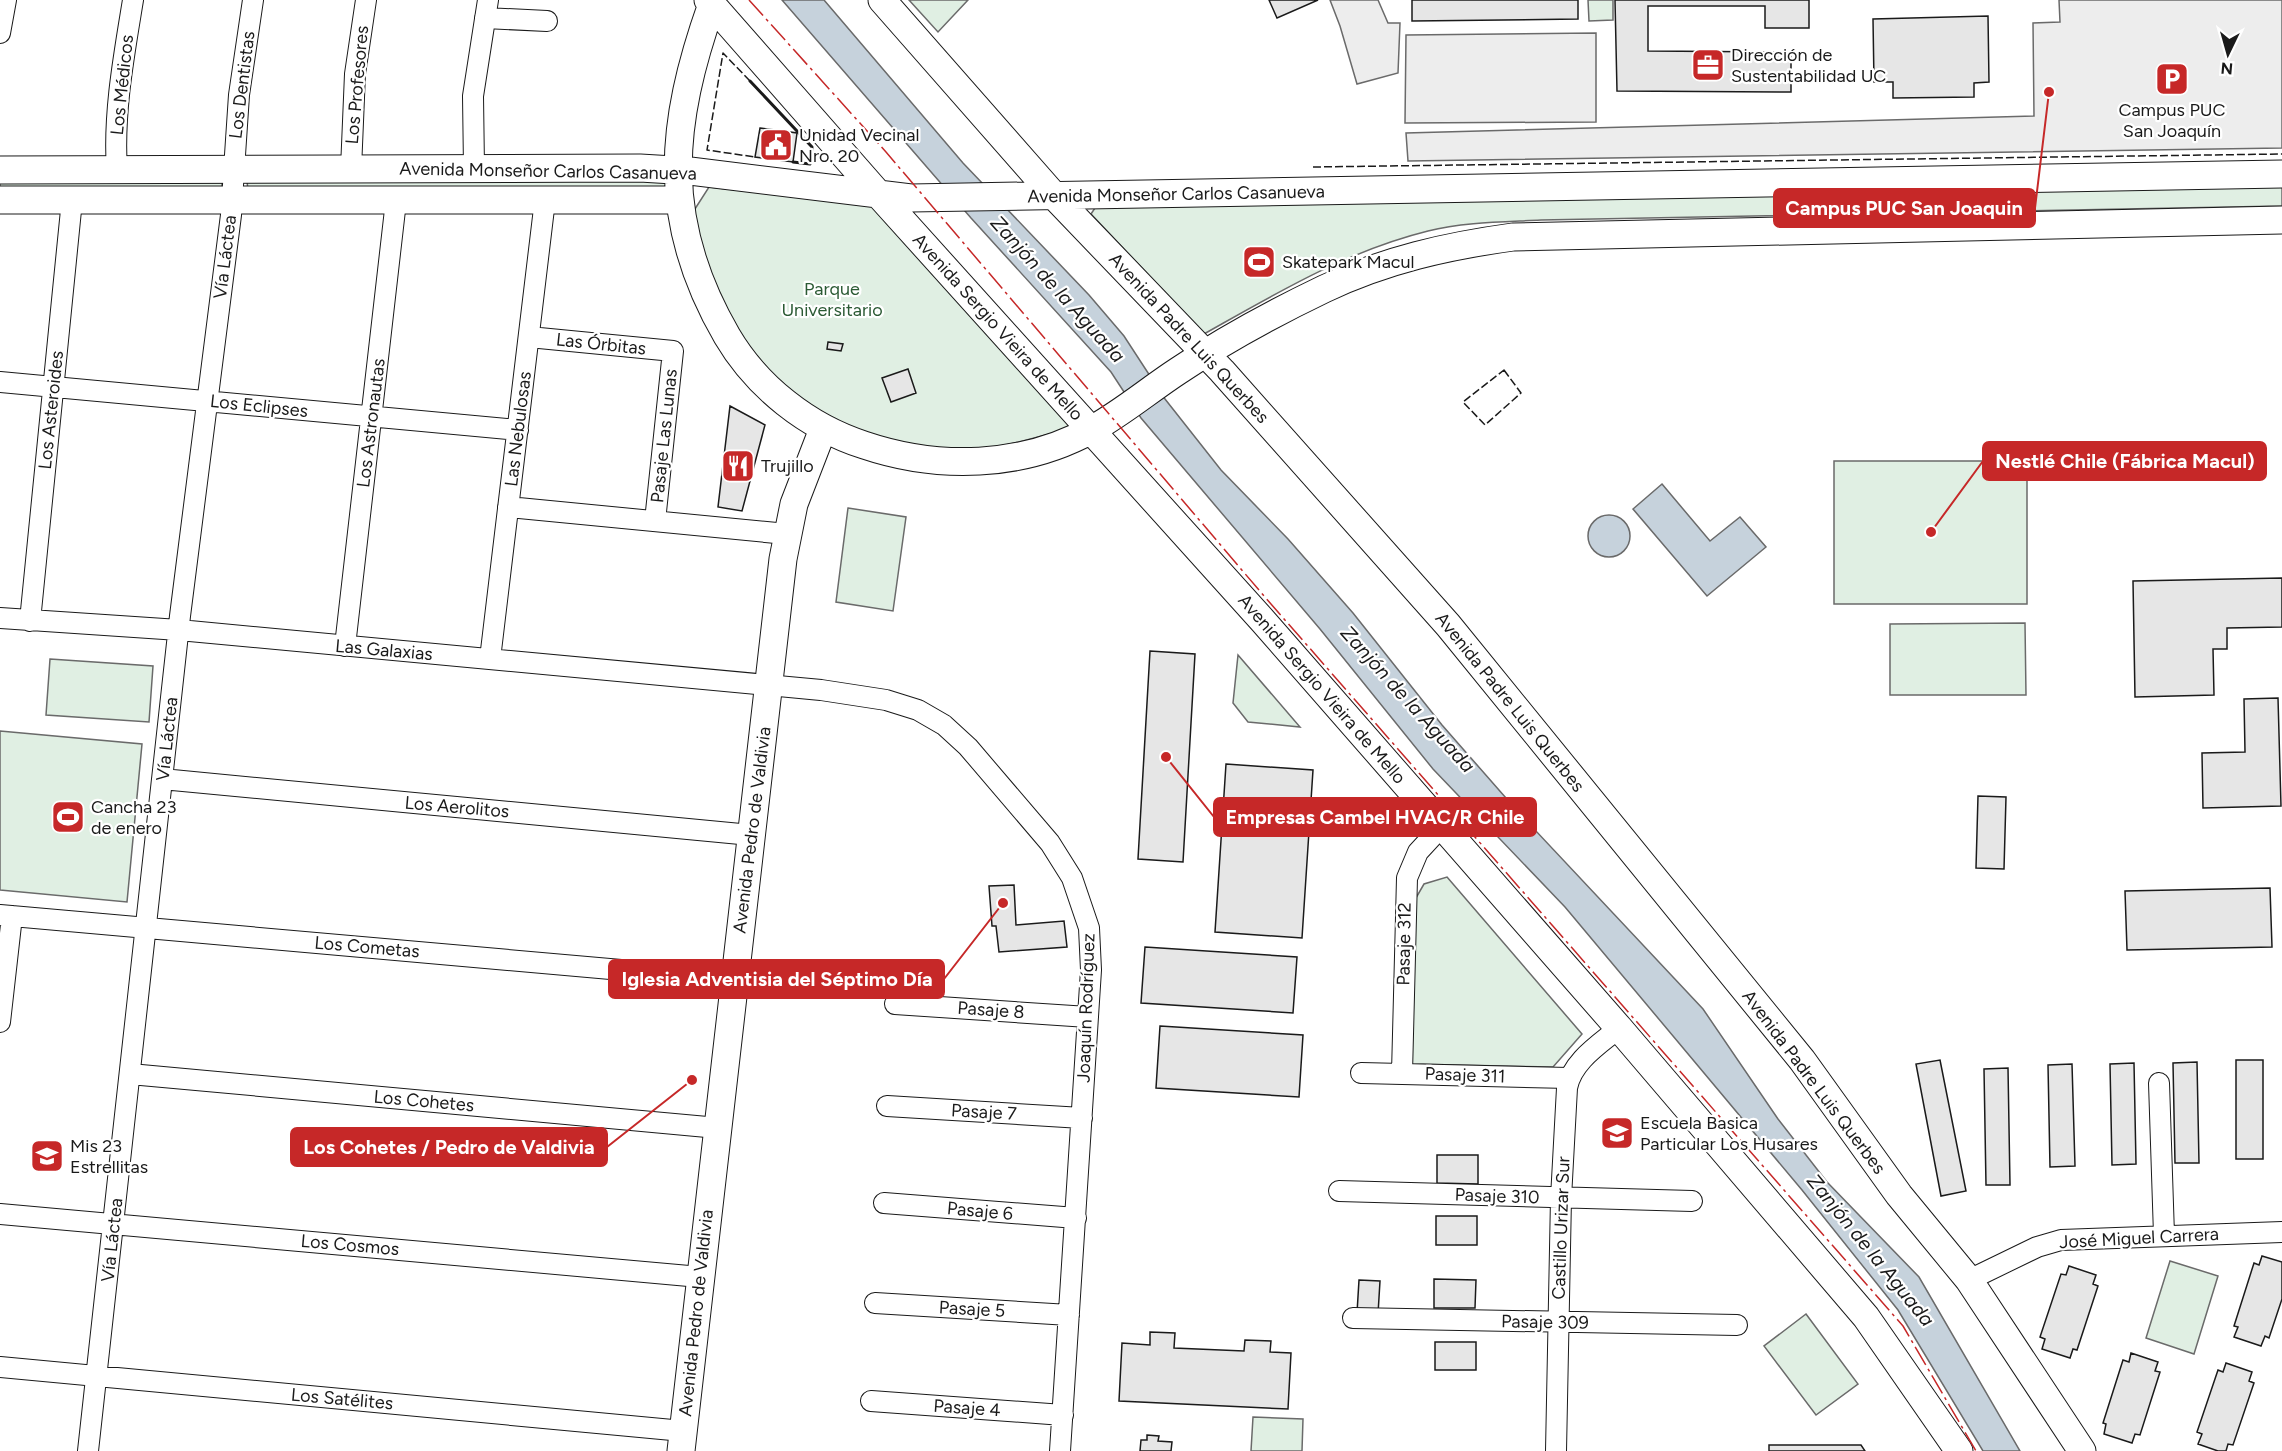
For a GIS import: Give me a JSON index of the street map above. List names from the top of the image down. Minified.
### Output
{"streets":{"main road":["Avenida Monseñor Carlos Casanueva","Avenida Sergio Vieira de Mello","Avenida Padre Luis Querbes","Avenida Pedro de Valdivia"],"street":["Los Médicos","Los Dentistas","Los Profesores","Vía Láctea","Las Órbitas","Los Eclipses","Los Asteroides","Los Astronautas","Las Nebulosas","Pasaje Las Lunas","Las Galaxias","Los Aerolitos","Pasaje 312","Los Cometas","Joaquín Rodríguez","Pasaje 8","Pasaje 311","Los Cohetes","Pasaje 7","Pasaje 310","Pasaje 6","Castillo Urizar Sur","José Miguel Carrera","Los Cosmos","Pasaje 5","Pasaje 309","Los Satélites","Pasaje 4"]},"crossings":[["Los Médicos","Avenida Monseñor Carlos Casanueva"],["Los Dentistas","Avenida Monseñor Carlos Casanueva"],["Los Dentistas","Vía Láctea"],["Los Profesores","Avenida Monseñor Carlos Casanueva"],["Avenida Monseñor Carlos Casanueva","Vía Láctea"],["Avenida Monseñor Carlos Casanueva","Avenida Sergio Vieira de Mello"],["Avenida Monseñor Carlos Casanueva","Avenida Padre Luis Querbes"],["Avenida Monseñor Carlos Casanueva","Los Asteroides"],["Avenida Monseñor Carlos Casanueva","Los Astronautas"],["Avenida Monseñor Carlos Casanueva","Las Nebulosas"],["Vía Láctea","Los Eclipses"],["Vía Láctea","Las Galaxias"],["Vía Láctea","Los Aerolitos"],["Vía Láctea","Los Cometas"],["Vía Láctea","Los Cohetes"],["Vía Láctea","Los Cosmos"],["Vía Láctea","Los Satélites"],["Avenida Sergio Vieira de Mello","Pasaje 312"],["Avenida Padre Luis Querbes","José Miguel Carrera"],["Las Órbitas","Las Nebulosas"],["Las Órbitas","Pasaje Las Lunas"],["Los Eclipses","Los Asteroides"],["Los Eclipses","Los Astronautas"],["Los Eclipses","Las Nebulosas"],["Los Asteroides","Las Galaxias"],["Los Astronautas","Las Galaxias"],["Las Nebulosas","Las Galaxias"],["Las Galaxias","Avenida Pedro de Valdivia"],["Las Galaxias","Joaquín Rodríguez"],["Los Aerolitos","Avenida Pedro de Valdivia"],["Avenida Pedro de Valdivia","Los Cometas"],["Avenida Pedro de Valdivia","Joaquín Rodríguez"],["Avenida Pedro de Valdivia","Los Cohetes"],["Avenida Pedro de Valdivia","Los Cosmos"],["Avenida Pedro de Valdivia","Los Satélites"],["Pasaje 312","Pasaje 311"],["Joaquín Rodríguez","Pasaje 8"],["Joaquín Rodríguez","Pasaje 7"],["Joaquín Rodríguez","Pasaje 6"],["Joaquín Rodríguez","Pasaje 5"],["Joaquín Rodríguez","Pasaje 4"],["Pasaje 311","Castillo Urizar Sur"],["Pasaje 310","Castillo Urizar Sur"],["Castillo Urizar Sur","Pasaje 309"]],"water":["Zanjón de la Aguada"],"parks":["Parque Universitario"],"places":{"office":["Dirección de Sustentabilidad UC"],"parking":["Campus PUC San Joaquín"],"other":["Campus PUC San Joaquin","Nestlé Chile (Fábrica Macul)","Empresas Cambel HVAC/R Chile","Iglesia Adventisia del Séptimo Día","Los Cohetes / Pedro de Valdivia"],"public building":["Unidad Vecinal Nro. 20"],"sports":["Skatepark Macul","Cancha 23 de enero"],"restaurant":["Trujillo"],"school or university":["Escuela Basica Particular Los Husares","Mis 23 Estrellitas"]},"north":"bottom"}
